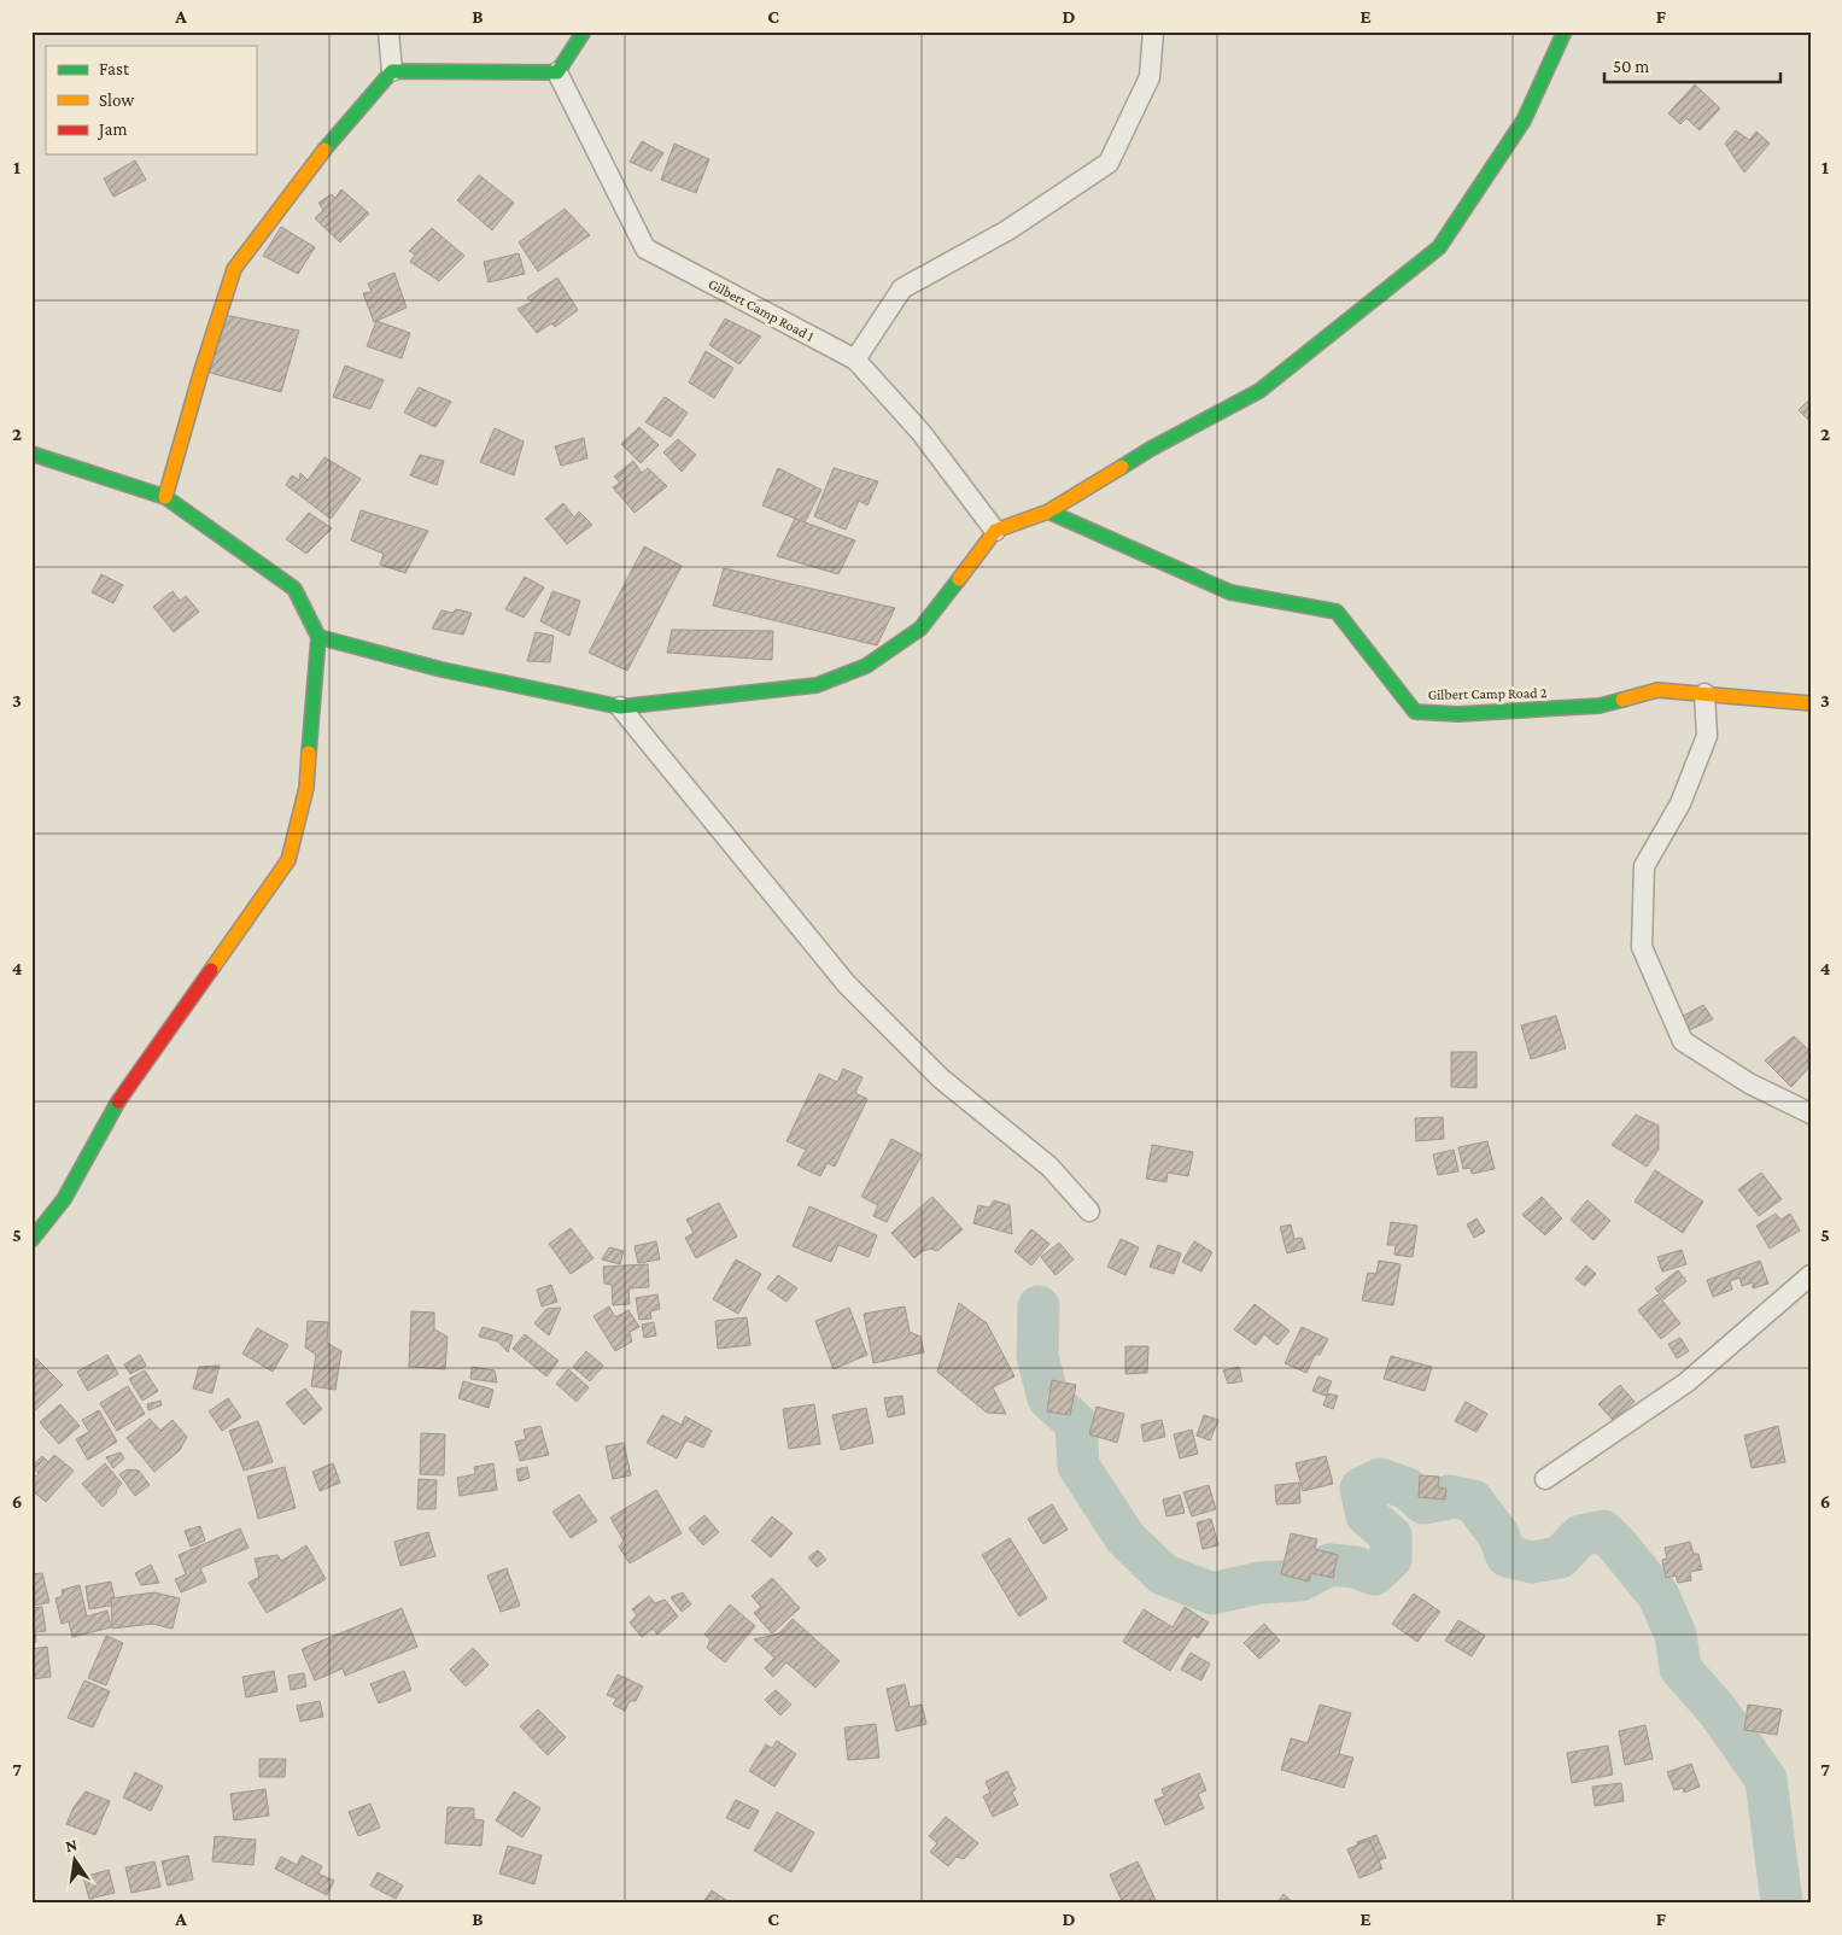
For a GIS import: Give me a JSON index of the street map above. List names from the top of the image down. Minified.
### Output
{"streets":{"street":["Gilbert Camp Road 1","Gilbert Camp Road 2"]},"legend":["Fast","Slow","Jam"],"scale_bar":"50 m","north":"top","grid":{"columns":["A","B","C","D","E","F"],"rows":["1","2","3","4","5","6","7"]}}
